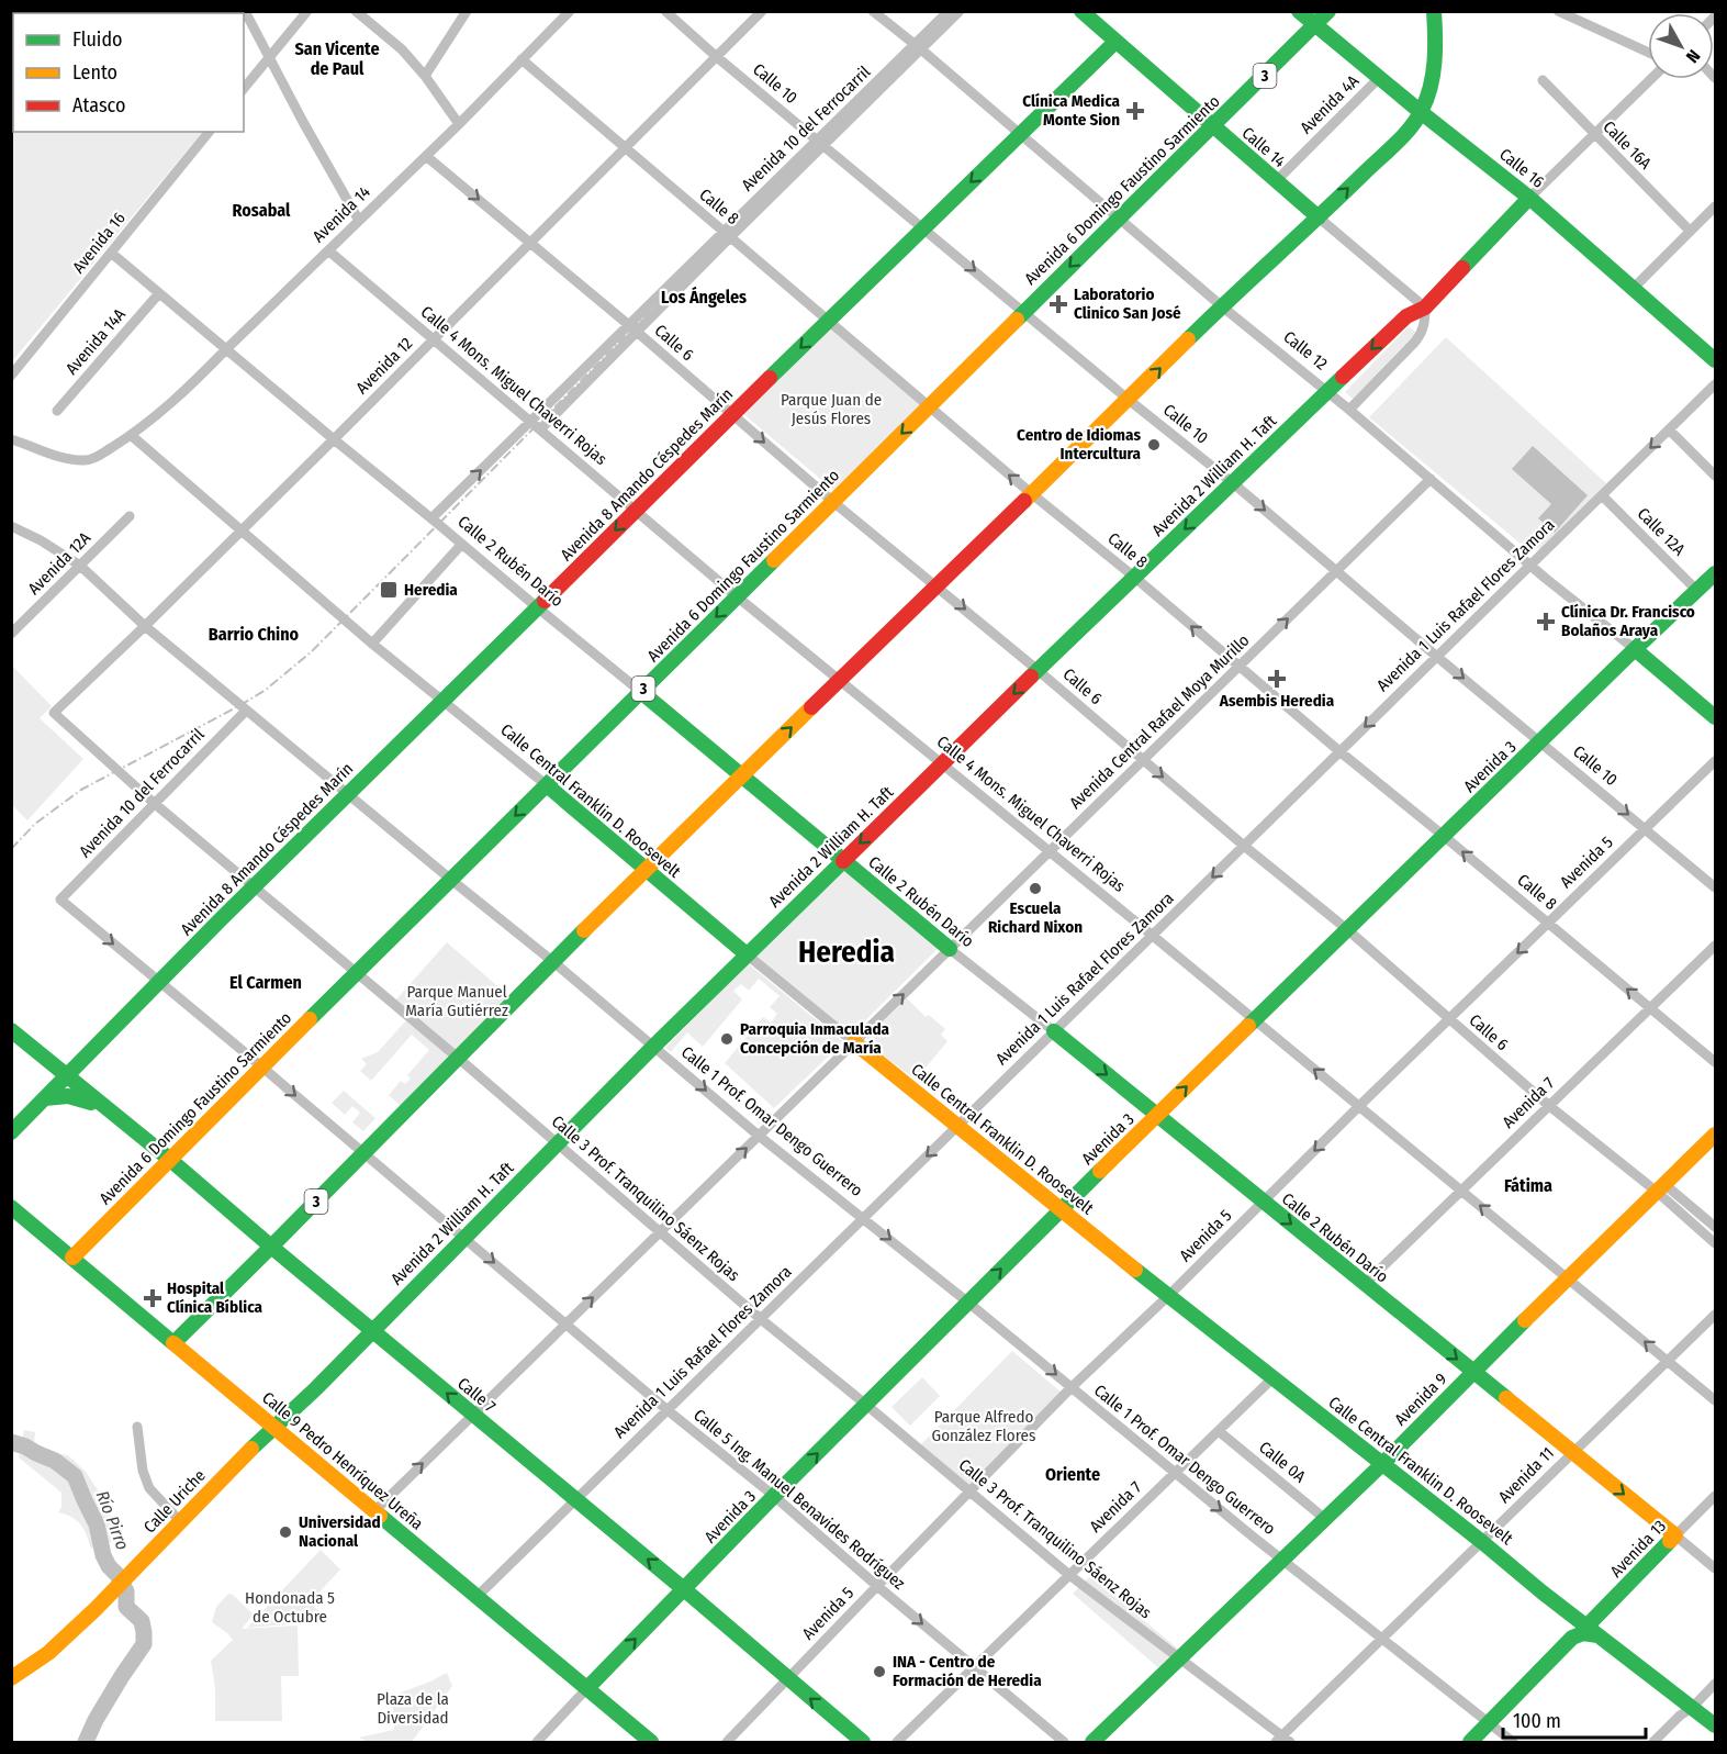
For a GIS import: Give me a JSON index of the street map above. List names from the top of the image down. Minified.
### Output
{"streets":{"main road":["3","Calle 14","Calle 16","Avenida 6 Domingo Faustino Sarmiento","Calle 12","Avenida 8 Amando Céspedes Marín","Avenida 2 William H. Taft","Calle 2 Rubén Darío","Avenida 3","Calle Central Franklin D. Roosevelt","Calle 7","Avenida 9","Calle 9 Pedro Henríquez Ureña","Calle Uriche","Avenida 13"],"street":["Calle 10","Avenida 4A","Avenida 10 del Ferrocarril","Calle 16A","Calle 8","Avenida 14","Avenida 16","Avenida 14A","Calle 6","Avenida 12","Calle 4 Mons. Miguel Chaverri Rojas","Calle 12A","Avenida 12A","Avenida 1 Luis Rafael Flores Zamora","Avenida Central Rafael Moya Murillo","Avenida 5","Avenida 7","Calle 1 Prof. Omar Dengo Guerrero","Calle 3 Prof. Tranquilino Sáenz Rojas","Calle 0A","Avenida 11","Calle 5 Ing. Manuel Benavides Rodríguez"]},"crossings":[["3","Calle 10"],["3","Calle 14"],["3","Calle 16"],["3","Calle 8"],["3","Calle 6"],["3","Calle 12"],["3","Calle 4 Mons. Miguel Chaverri Rojas"],["3","Calle 2 Rubén Darío"],["3","Calle Central Franklin D. Roosevelt"],["3","Calle 1 Prof. Omar Dengo Guerrero"],["3","Calle 3 Prof. Tranquilino Sáenz Rojas"],["3","Calle 7"],["3","Calle 9 Pedro Henríquez Ureña"],["3","Calle 5 Ing. Manuel Benavides Rodríguez"],["Calle 10","Avenida 10 del Ferrocarril"],["Calle 10","Avenida 6 Domingo Faustino Sarmiento"],["Calle 10","Avenida 12"],["Calle 10","Avenida 8 Amando Céspedes Marín"],["Calle 10","Avenida 2 William H. Taft"],["Calle 10","Avenida 1 Luis Rafael Flores Zamora"],["Calle 10","Avenida Central Rafael Moya Murillo"],["Calle 10","Avenida 3"],["Calle 10","Avenida 5"],["Avenida 4A","Calle 14"],["Avenida 4A","Calle 16"],["Avenida 10 del Ferrocarril","Calle 8"],["Avenida 10 del Ferrocarril","Calle 6"],["Avenida 10 del Ferrocarril","Calle 12"],["Avenida 10 del Ferrocarril","Calle 4 Mons. Miguel Chaverri Rojas"],["Avenida 10 del Ferrocarril","Calle 2 Rubén Darío"],["Avenida 10 del Ferrocarril","Calle 1 Prof. Omar Dengo Guerrero"],["Avenida 10 del Ferrocarril","Calle 3 Prof. Tranquilino Sáenz Rojas"],["Avenida 10 del Ferrocarril","Calle 5 Ing. Manuel Benavides Rodríguez"],["Calle 16A","Avenida 2 William H. Taft"],["Calle 14","Avenida 6 Domingo Faustino Sarmiento"],["Calle 14","Avenida 8 Amando Céspedes Marín"],["Calle 14","Avenida 2 William H. Taft"],["Calle 16","Avenida 6 Domingo Faustino Sarmiento"],["Calle 16","Avenida 2 William H. Taft"],["Avenida 6 Domingo Faustino Sarmiento","Calle 8"],["Avenida 6 Domingo Faustino Sarmiento","Calle 6"],["Avenida 6 Domingo Faustino Sarmiento","Calle 12"],["Avenida 6 Domingo Faustino Sarmiento","Calle 4 Mons. Miguel Chaverri Rojas"],["Avenida 6 Domingo Faustino Sarmiento","Calle 2 Rubén Darío"],["Avenida 6 Domingo Faustino Sarmiento","Calle Central Franklin D. Roosevelt"],["Avenida 6 Domingo Faustino Sarmiento","Calle 1 Prof. Omar Dengo Guerrero"],["Avenida 6 Domingo Faustino Sarmiento","Calle 3 Prof. Tranquilino Sáenz Rojas"],["Avenida 6 Domingo Faustino Sarmiento","Calle 7"],["Avenida 6 Domingo Faustino Sarmiento","Calle 9 Pedro Henríquez Ureña"],["Avenida 6 Domingo Faustino Sarmiento","Calle 5 Ing. Manuel Benavides Rodríguez"],["Calle 8","Avenida 14"],["Calle 8","Avenida 12"],["Calle 8","Avenida 8 Amando Céspedes Marín"],["Calle 8","Avenida 2 William H. Taft"],["Calle 8","Avenida 1 Luis Rafael Flores Zamora"],["Calle 8","Avenida Central Rafael Moya Murillo"],["Calle 8","Avenida 3"],["Calle 8","Avenida 5"],["Calle 8","Avenida 7"],["Avenida 14","Calle 6"],["Avenida 14","Calle 4 Mons. Miguel Chaverri Rojas"],["Avenida 14","Calle 2 Rubén Darío"],["Avenida 14","Calle Central Franklin D. Roosevelt"],["Avenida 16","Calle 2 Rubén Darío"],["Avenida 14A","Calle 2 Rubén Darío"],["Calle 6","Avenida 12"],["Calle 6","Avenida 8 Amando Céspedes Marín"],["Calle 6","Avenida 2 William H. Taft"],["Calle 6","Avenida 1 Luis Rafael Flores Zamora"],["Calle 6","Avenida Central Rafael Moya Murillo"],["Calle 6","Avenida 3"],["Calle 6","Avenida 5"],["Calle 6","Avenida 7"],["Calle 6","Avenida 9"],["Calle 12","Avenida 8 Amando Céspedes Marín"],["Calle 12","Avenida 2 William H. Taft"],["Calle 12","Avenida 1 Luis Rafael Flores Zamora"],["Calle 12","Avenida Central Rafael Moya Murillo"],["Calle 12","Avenida 3"],["Avenida 12","Calle 4 Mons. Miguel Chaverri Rojas"],["Avenida 12","Calle 2 Rubén Darío"],["Avenida 12","Calle Central Franklin D. Roosevelt"],["Avenida 12","Calle 1 Prof. Omar Dengo Guerrero"],["Avenida 12","Calle 3 Prof. Tranquilino Sáenz Rojas"],["Calle 4 Mons. Miguel Chaverri Rojas","Avenida 8 Amando Céspedes Marín"],["Calle 4 Mons. Miguel Chaverri Rojas","Avenida 2 William H. Taft"],["Calle 4 Mons. Miguel Chaverri Rojas","Avenida 1 Luis Rafael Flores Zamora"],["Calle 4 Mons. Miguel Chaverri Rojas","Avenida Central Rafael Moya Murillo"],["Calle 4 Mons. Miguel Chaverri Rojas","Avenida 3"],["Calle 4 Mons. Miguel Chaverri Rojas","Avenida 5"],["Calle 4 Mons. Miguel Chaverri Rojas","Avenida 7"],["Calle 4 Mons. Miguel Chaverri Rojas","Avenida 9"],["Calle 4 Mons. Miguel Chaverri Rojas","Avenida 11"],["Avenida 8 Amando Céspedes Marín","Calle 2 Rubén Darío"],["Avenida 8 Amando Céspedes Marín","Calle Central Franklin D. Roosevelt"],["Avenida 8 Amando Céspedes Marín","Calle 1 Prof. Omar Dengo Guerrero"],["Avenida 8 Amando Céspedes Marín","Calle 3 Prof. Tranquilino Sáenz Rojas"],["Avenida 8 Amando Céspedes Marín","Calle 7"],["Avenida 8 Amando Céspedes Marín","Calle 5 Ing. Manuel Benavides Rodríguez"],["Avenida 2 William H. Taft","Calle 2 Rubén Darío"],["Avenida 2 William H. Taft","Calle Central Franklin D. Roosevelt"],["Avenida 2 William H. Taft","Calle 1 Prof. Omar Dengo Guerrero"],["Avenida 2 William H. Taft","Calle 3 Prof. Tranquilino Sáenz Rojas"],["Avenida 2 William H. Taft","Calle 7"],["Avenida 2 William H. Taft","Calle 9 Pedro Henríquez Ureña"],["Avenida 2 William H. Taft","Calle 5 Ing. Manuel Benavides Rodríguez"],["Avenida 2 William H. Taft","Calle Uriche"],["Calle 12A","Avenida 1 Luis Rafael Flores Zamora"],["Calle 12A","Avenida 3"],["Calle 2 Rubén Darío","Avenida 1 Luis Rafael Flores Zamora"],["Calle 2 Rubén Darío","Avenida Central Rafael Moya Murillo"],["Calle 2 Rubén Darío","Avenida 3"],["Calle 2 Rubén Darío","Avenida 5"],["Calle 2 Rubén Darío","Avenida 7"],["Calle 2 Rubén Darío","Avenida 9"],["Calle 2 Rubén Darío","Avenida 11"],["Calle 2 Rubén Darío","Avenida 13"],["Avenida 12A","Calle 1 Prof. Omar Dengo Guerrero"],["Avenida 1 Luis Rafael Flores Zamora","Calle Central Franklin D. Roosevelt"],["Avenida 1 Luis Rafael Flores Zamora","Calle 1 Prof. Omar Dengo Guerrero"],["Avenida 1 Luis Rafael Flores Zamora","Calle 3 Prof. Tranquilino Sáenz Rojas"],["Avenida 1 Luis Rafael Flores Zamora","Calle 7"],["Avenida 1 Luis Rafael Flores Zamora","Calle 9 Pedro Henríquez Ureña"],["Avenida 1 Luis Rafael Flores Zamora","Calle 5 Ing. Manuel Benavides Rodríguez"],["Avenida Central Rafael Moya Murillo","Calle Central Franklin D. Roosevelt"],["Avenida Central Rafael Moya Murillo","Calle 1 Prof. Omar Dengo Guerrero"],["Avenida Central Rafael Moya Murillo","Calle 3 Prof. Tranquilino Sáenz Rojas"],["Avenida Central Rafael Moya Murillo","Calle 7"],["Avenida Central Rafael Moya Murillo","Calle 9 Pedro Henríquez Ureña"],["Avenida Central Rafael Moya Murillo","Calle 5 Ing. Manuel Benavides Rodríguez"],["Avenida 3","Calle Central Franklin D. Roosevelt"],["Avenida 3","Calle 1 Prof. Omar Dengo Guerrero"],["Avenida 3","Calle 3 Prof. Tranquilino Sáenz Rojas"],["Avenida 3","Calle 7"],["Avenida 3","Calle 9 Pedro Henríquez Ureña"],["Avenida 3","Calle 5 Ing. Manuel Benavides Rodríguez"],["Calle Central Franklin D. Roosevelt","Avenida 5"],["Calle Central Franklin D. Roosevelt","Avenida 7"],["Calle Central Franklin D. Roosevelt","Avenida 9"],["Calle Central Franklin D. Roosevelt","Avenida 11"],["Calle Central Franklin D. Roosevelt","Avenida 13"],["Avenida 5","Calle 1 Prof. Omar Dengo Guerrero"],["Avenida 5","Calle 3 Prof. Tranquilino Sáenz Rojas"],["Avenida 5","Calle 7"],["Avenida 5","Calle 5 Ing. Manuel Benavides Rodríguez"],["Avenida 7","Calle 1 Prof. Omar Dengo Guerrero"],["Avenida 7","Calle 3 Prof. Tranquilino Sáenz Rojas"],["Avenida 7","Calle 0A"],["Avenida 7","Calle 5 Ing. Manuel Benavides Rodríguez"],["Calle 1 Prof. Omar Dengo Guerrero","Avenida 9"],["Calle 1 Prof. Omar Dengo Guerrero","Avenida 11"],["Calle 3 Prof. Tranquilino Sáenz Rojas","Avenida 9"],["Calle 3 Prof. Tranquilino Sáenz Rojas","Avenida 11"],["Avenida 9","Calle 0A"],["Calle 9 Pedro Henríquez Ureña","Calle Uriche"]],"one_way":["Calle 10","Avenida Central Rafael Moya Murillo","Calle 5 Ing. Manuel Benavides Rodríguez"],"districts":["San Vicente de Paul","Rosabal","Los Ángeles","Barrio Chino","Heredia","El Carmen","Fátima","Oriente"],"water":["Río Pirro"],"parks":["Parque Juan de Jesús Flores","Parque Manuel María Gutiérrez","Parque Alfredo González Flores","Hondonada 5 de Octubre","Plaza de la Diversidad"],"places":{"health":["Clínica Medica Monte Sion","Laboratorio Clinico San José","Clínica Dr. Francisco Bolaños Araya","Asembis Heredia","Hospital Clínica Bíblica"],"other":["Centro de Idiomas Intercultura","Escuela Richard Nixon","Parroquia Inmaculada Concepción de María","Universidad Nacional","INA - Centro de Formación de Heredia"],"transit":["Heredia"]},"legend":["Fluido","Lento","Atasco"],"scale_bar":"100 m","north":"bottom right"}
